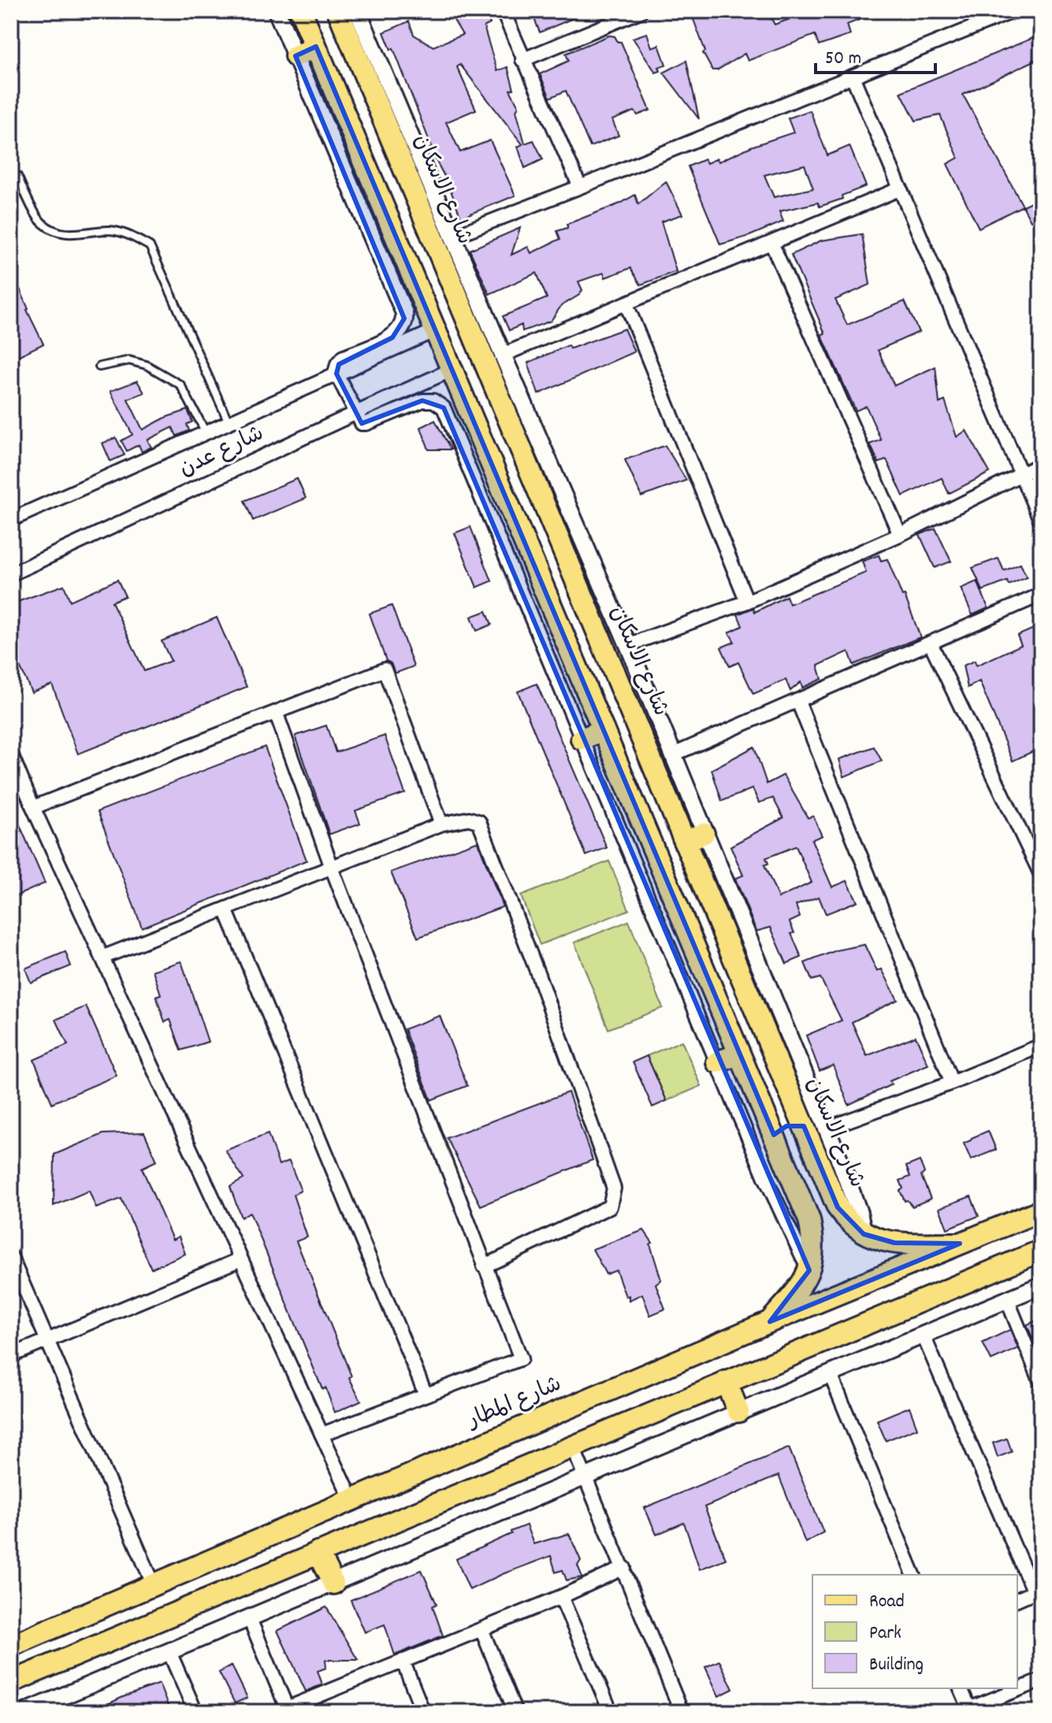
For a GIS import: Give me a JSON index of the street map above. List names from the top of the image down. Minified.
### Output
{"streets":{"main road":["شارع الاسكان","شارع المطار"],"street":["شارع عدن"]},"crossings":[["شارع الاسكان","شارع المطار"]],"legend":["Road","Park","Building"],"scale_bar":"50 m"}
